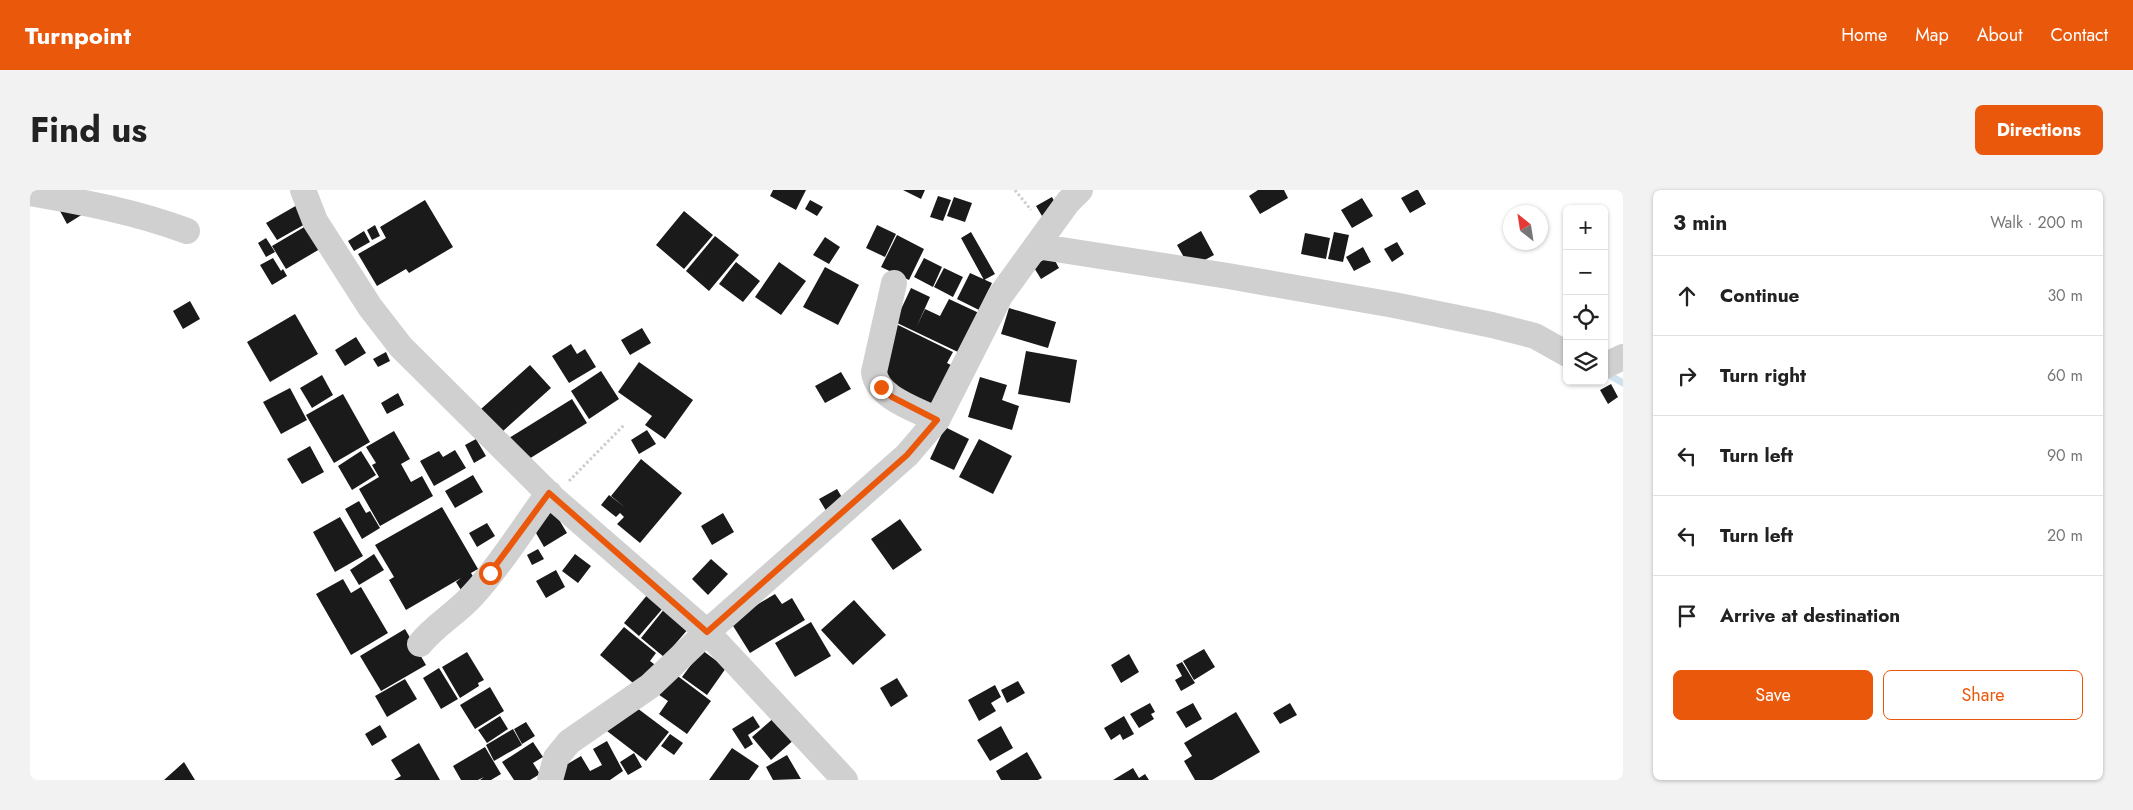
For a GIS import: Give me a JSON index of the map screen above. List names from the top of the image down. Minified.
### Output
{"north":"top left","page":{"header":"Turnpoint","nav":["Home","Map","About","Contact"],"title":"Find us","buttons":["Directions",["Save","Share"]],"heading":["3 min","Walk · 200 m"],"map_buttons":["+","−"],"list":[["Continue","30 m"],["Turn right","60 m"],["Turn left","90 m"],["Turn left","20 m"],"Arrive at destination"]}}
